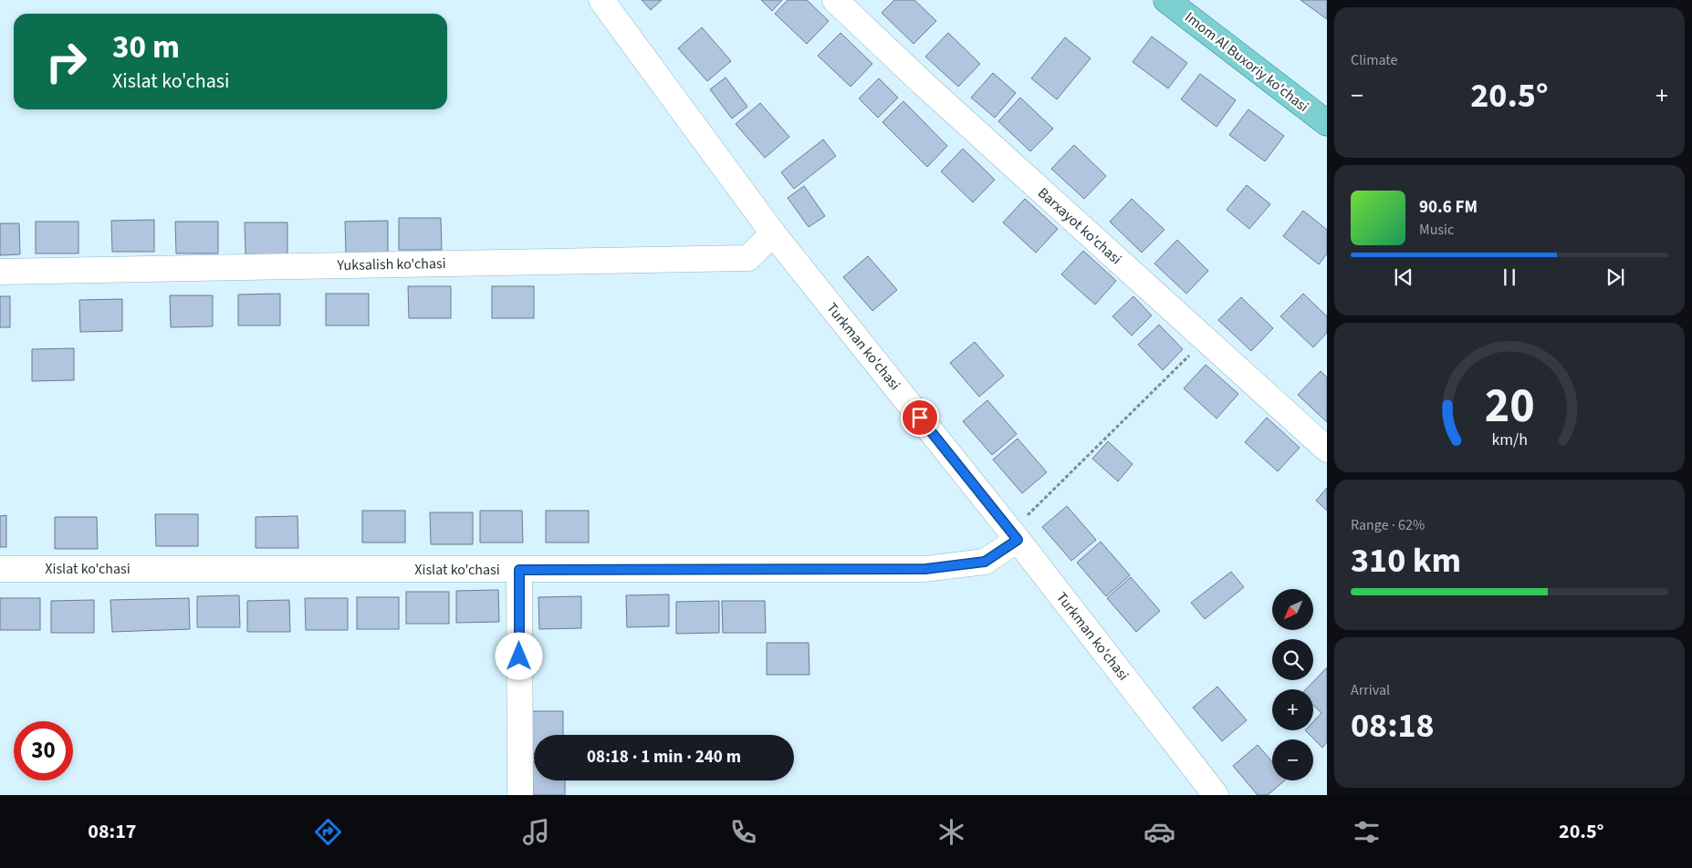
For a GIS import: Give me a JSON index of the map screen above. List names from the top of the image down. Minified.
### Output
{"streets":{"main road":["Imom Al Buxoriy ko'chasi"],"street":["Barxayot ko'chasi","Yuksalish ko'chasi","Turkman ko'chasi","Xislat ko'chasi"]},"crossings":[["Yuksalish ko'chasi","Turkman ko'chasi"],["Turkman ko'chasi","Xislat ko'chasi"]],"north":"bottom left","page":{"tile":["Climate",["Range · 62%","310 km"],["Arrival","08:18"]],"turn":["30 m","Xislat ko'chasi"],"heat":["−","20.5°","+"],"song":["90.6 FM","Music"],"map_buttons":["+","−"],"limit":"30","trip":"08:18 · 1 min · 240 m","tabs":["08:17","20.5°"],"gauge":["20","km/h"]}}
